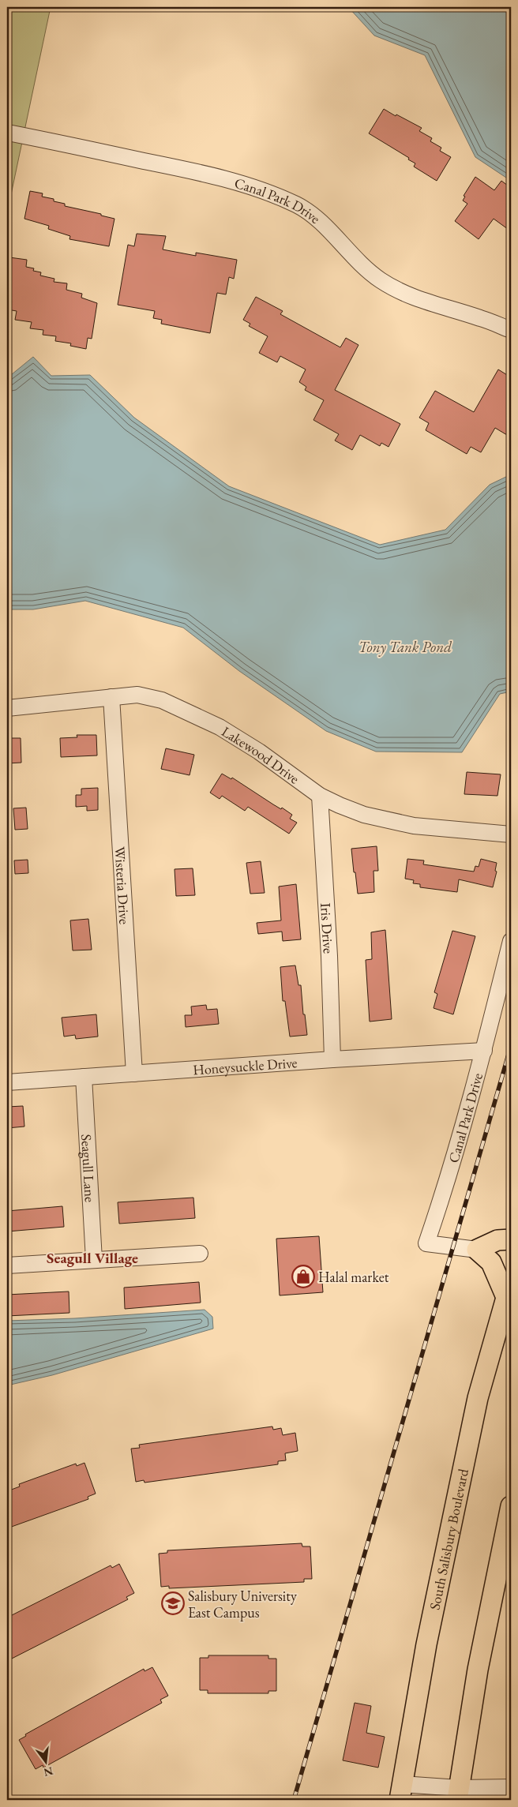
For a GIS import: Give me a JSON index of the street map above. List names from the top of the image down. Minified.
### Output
{"streets":{"main road":["South Salisbury Boulevard"],"street":["Canal Park Drive","Lakewood Drive","Wisteria Drive","Iris Drive","Honeysuckle Drive","Seagull Lane"]},"crossings":[["Canal Park Drive","Honeysuckle Drive"],["Lakewood Drive","Wisteria Drive"],["Lakewood Drive","Iris Drive"],["Wisteria Drive","Honeysuckle Drive"],["Iris Drive","Honeysuckle Drive"],["Honeysuckle Drive","Seagull Lane"]],"districts":["Seagull Village"],"water":["Tony Tank Pond"],"places":{"shop":["Halal market"],"school or university":["Salisbury University East Campus"]},"north":"bottom"}
